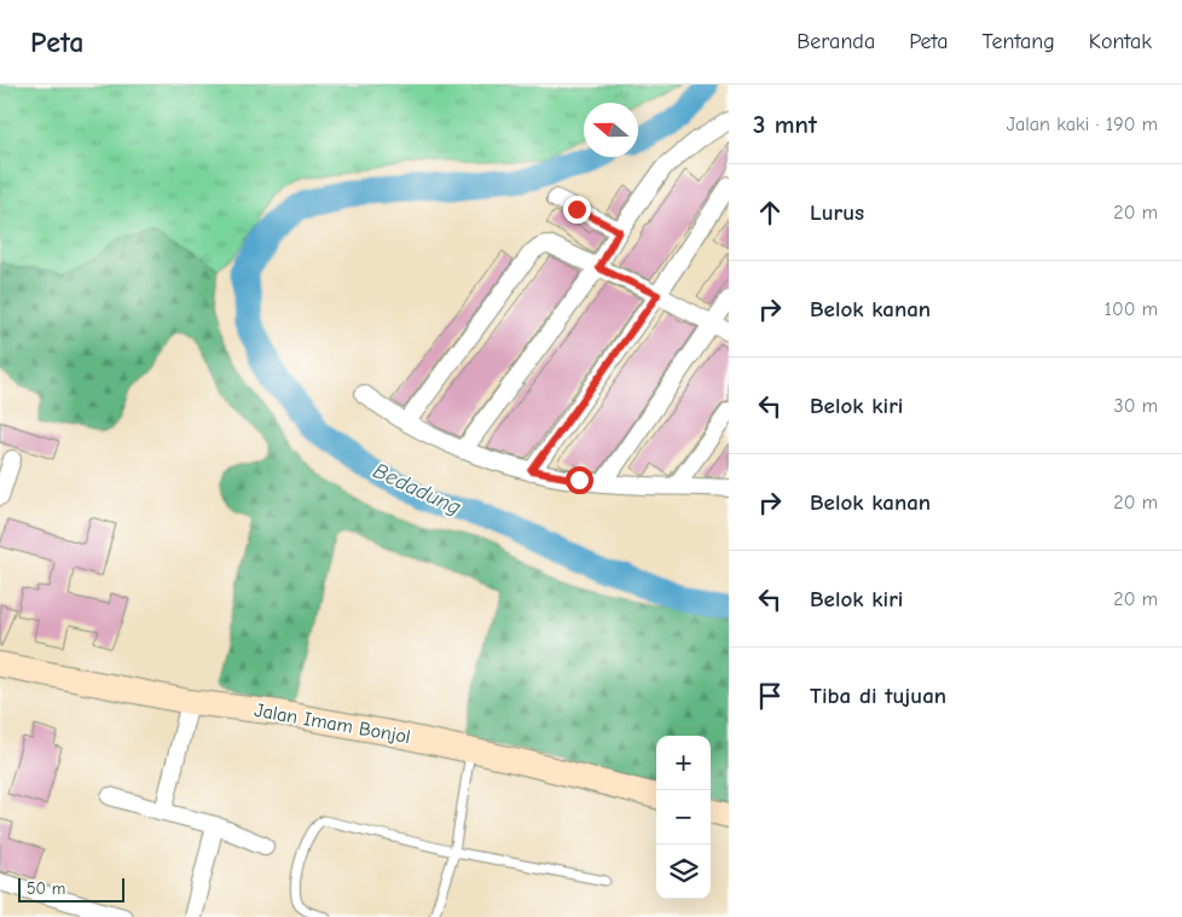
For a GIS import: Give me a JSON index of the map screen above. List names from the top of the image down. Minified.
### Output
{"streets":{"street":["Jalan Imam Bonjol"]},"water":["Bedadung"],"scale_bar":"50 m","north":"left","page":{"header":"Peta","nav":["Beranda","Peta","Tentang","Kontak"],"heading":["3 mnt","Jalan kaki · 190 m"],"list":[["Lurus","20 m"],["Belok kanan","100 m"],["Belok kiri","30 m"],["Belok kanan","20 m"],["Belok kiri","20 m"],"Tiba di tujuan"],"map_buttons":["+","−"],"scale":"50 m"}}
